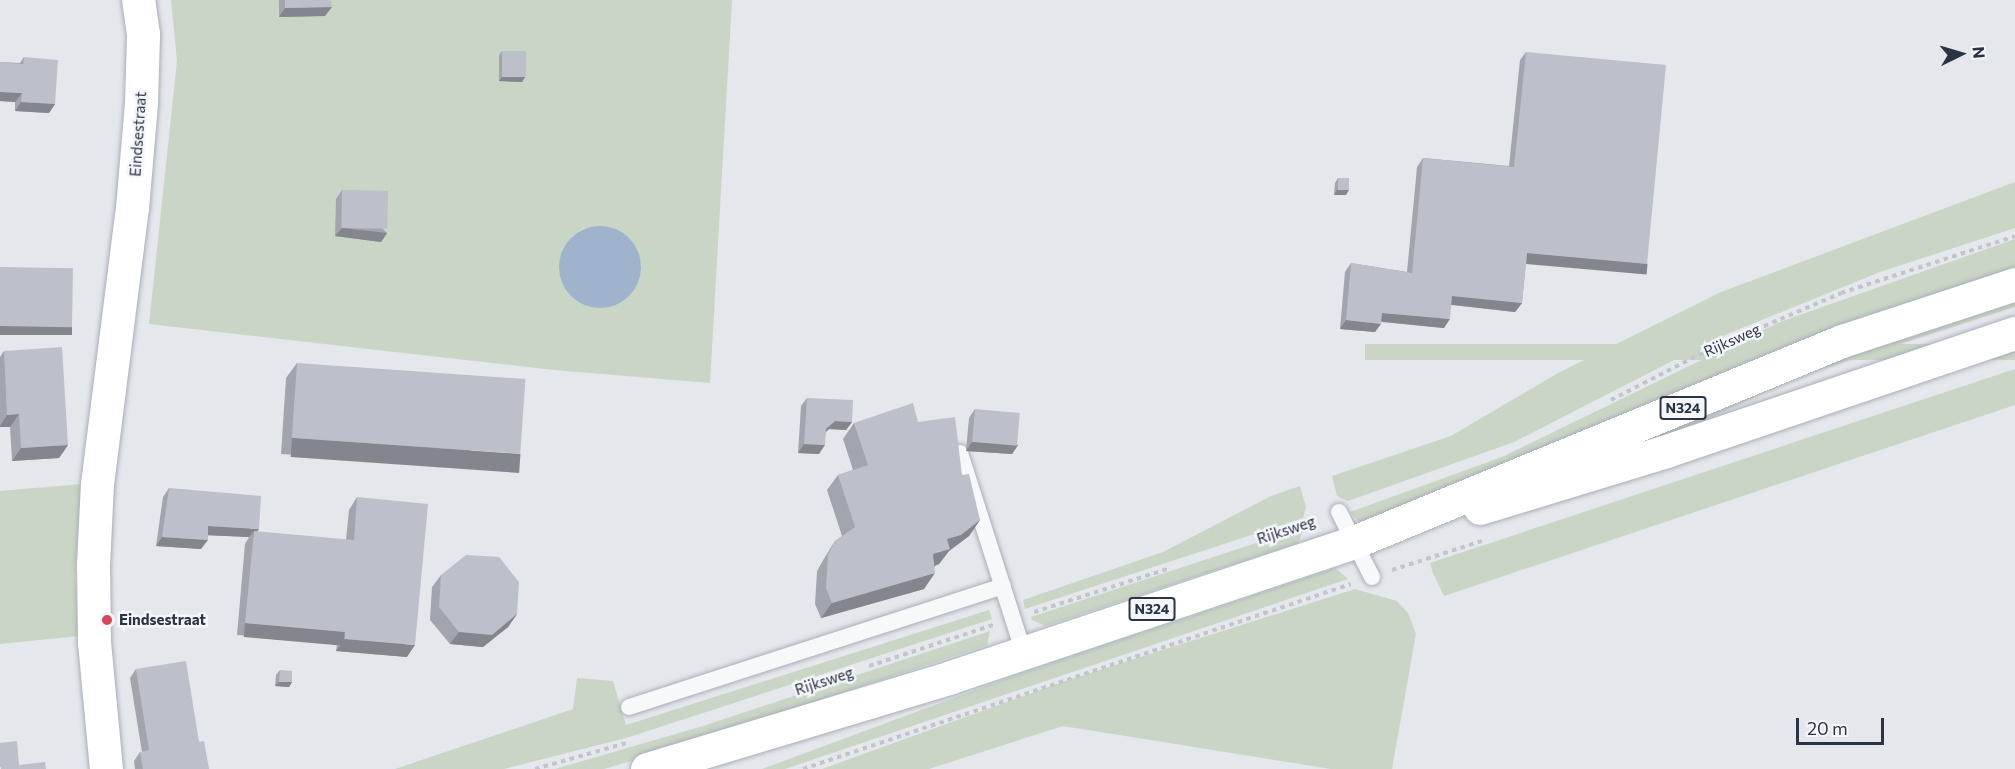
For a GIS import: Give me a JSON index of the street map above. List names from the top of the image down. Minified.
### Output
{"streets":{"main road":["Eindsestraat","N324"],"path":["Rijksweg"]},"places":["Eindsestraat"],"scale_bar":"20 m","north":"right"}
